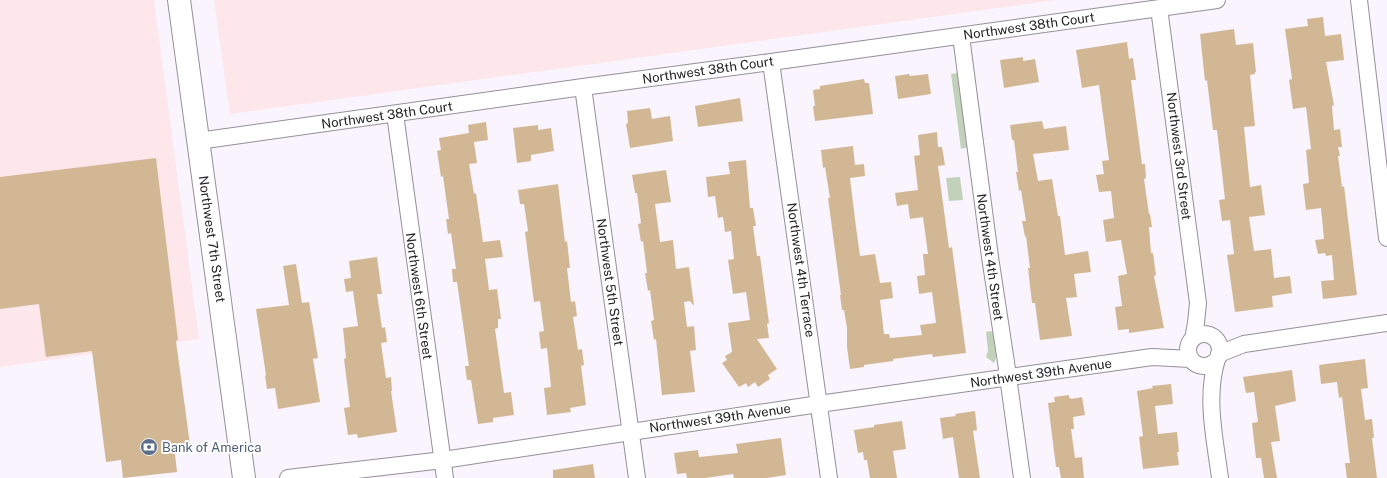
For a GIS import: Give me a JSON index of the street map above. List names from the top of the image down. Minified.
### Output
{"streets":{"main road":["Northwest 7th Street"],"street":["Northwest 38th Court","Northwest 3rd Street","Northwest 4th Street","Northwest 4th Terrace","Northwest 5th Street","Northwest 6th Street","Northwest 39th Avenue"]},"crossings":[["Northwest 38th Court","Northwest 3rd Street"],["Northwest 38th Court","Northwest 7th Street"],["Northwest 38th Court","Northwest 4th Street"],["Northwest 38th Court","Northwest 4th Terrace"],["Northwest 38th Court","Northwest 5th Street"],["Northwest 38th Court","Northwest 6th Street"],["Northwest 3rd Street","Northwest 39th Avenue"],["Northwest 4th Street","Northwest 39th Avenue"],["Northwest 4th Terrace","Northwest 39th Avenue"],["Northwest 5th Street","Northwest 39th Avenue"],["Northwest 6th Street","Northwest 39th Avenue"]],"places":{"bank":["Bank of America"]}}
